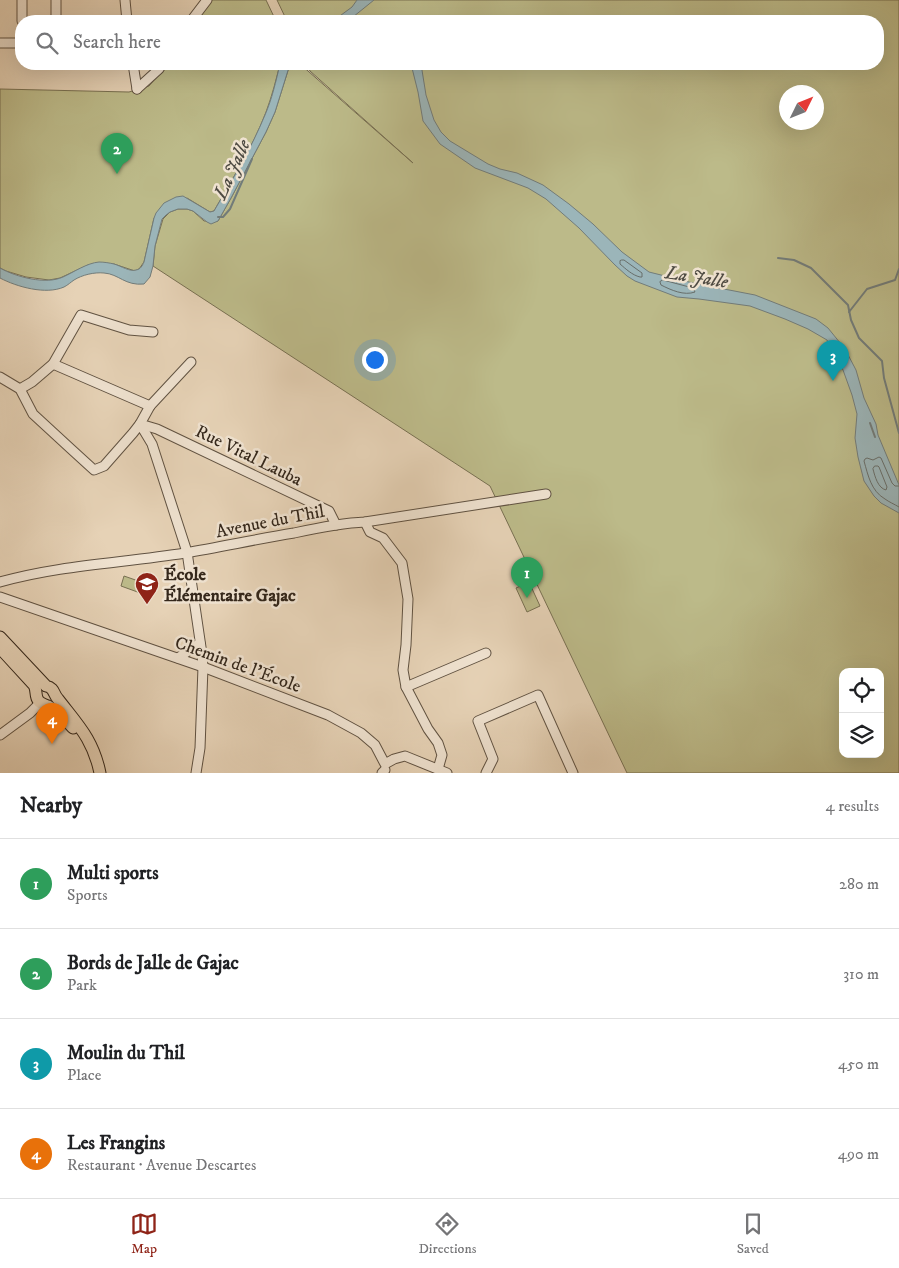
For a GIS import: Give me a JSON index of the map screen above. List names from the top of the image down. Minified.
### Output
{"streets":{"street":["Rue Vital Lauba","Avenue du Thil","Chemin de l'École"]},"crossings":[["Rue Vital Lauba","Avenue du Thil"]],"water":["La Jalle"],"places":{"school or university":["École Élémentaire Gajac"]},"north":"top right","page":{"search":"Search here","pins":["2","3","1","4"],"heading":["Nearby","4 results"],"list":[{"mark":"1","name":"Multi sports","note":"Sports","value":"280 m"},{"mark":"2","name":"Bords de Jalle de Gajac","note":"Park","value":"310 m"},{"mark":"3","name":"Moulin du Thil","note":"Place","value":"450 m"},{"mark":"4","name":"Les Frangins","note":"Restaurant · Avenue Descartes","value":"490 m"}],"nav":["Map","Directions","Saved"]}}
